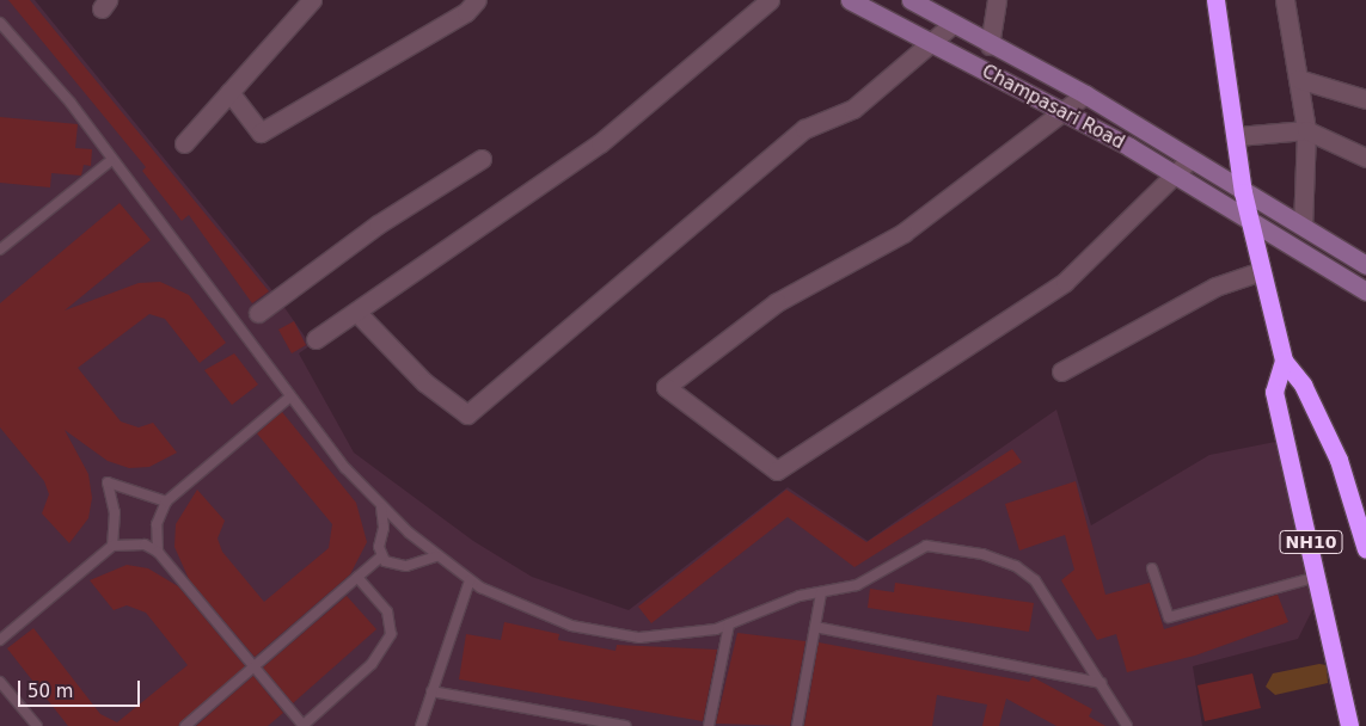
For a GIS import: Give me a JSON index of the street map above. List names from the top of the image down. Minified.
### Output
{"streets":{"highway":["NH10"],"main road":["Champasari Road"]},"crossings":[["Champasari Road","NH10"]],"scale_bar":"50 m"}
